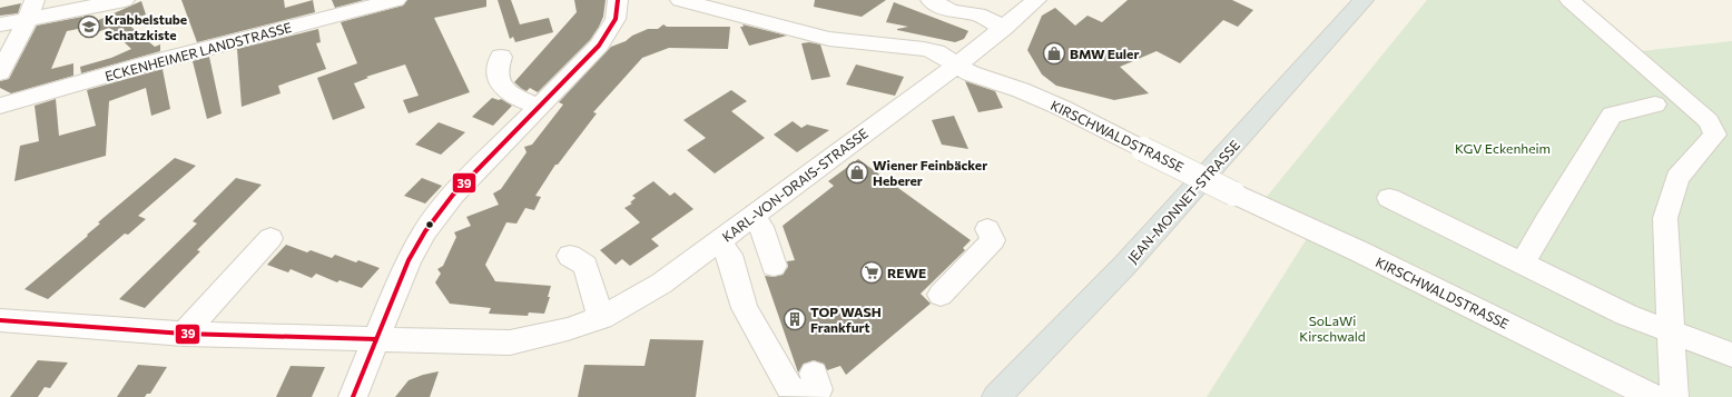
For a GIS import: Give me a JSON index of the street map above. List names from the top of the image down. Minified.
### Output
{"streets":{"main road":["JEAN-MONNET-STRASSE"],"street":["ECKENHEIMER LANDSTRASSE","KIRSCHWALDSTRASSE","KARL-VON-DRAIS-STRASSE"]},"crossings":[["KIRSCHWALDSTRASSE","KARL-VON-DRAIS-STRASSE"]],"parks":["KGV Eckenheim","SoLaWi Kirschwald"],"places":{"school or university":["Krabbelstube Schatzkiste"],"shop":["BMW Euler","Wiener Feinbäcker Heberer"],"supermarket":["REWE"],"building":["TOP WASH Frankfurt"]},"lines":["transit line 39"]}
